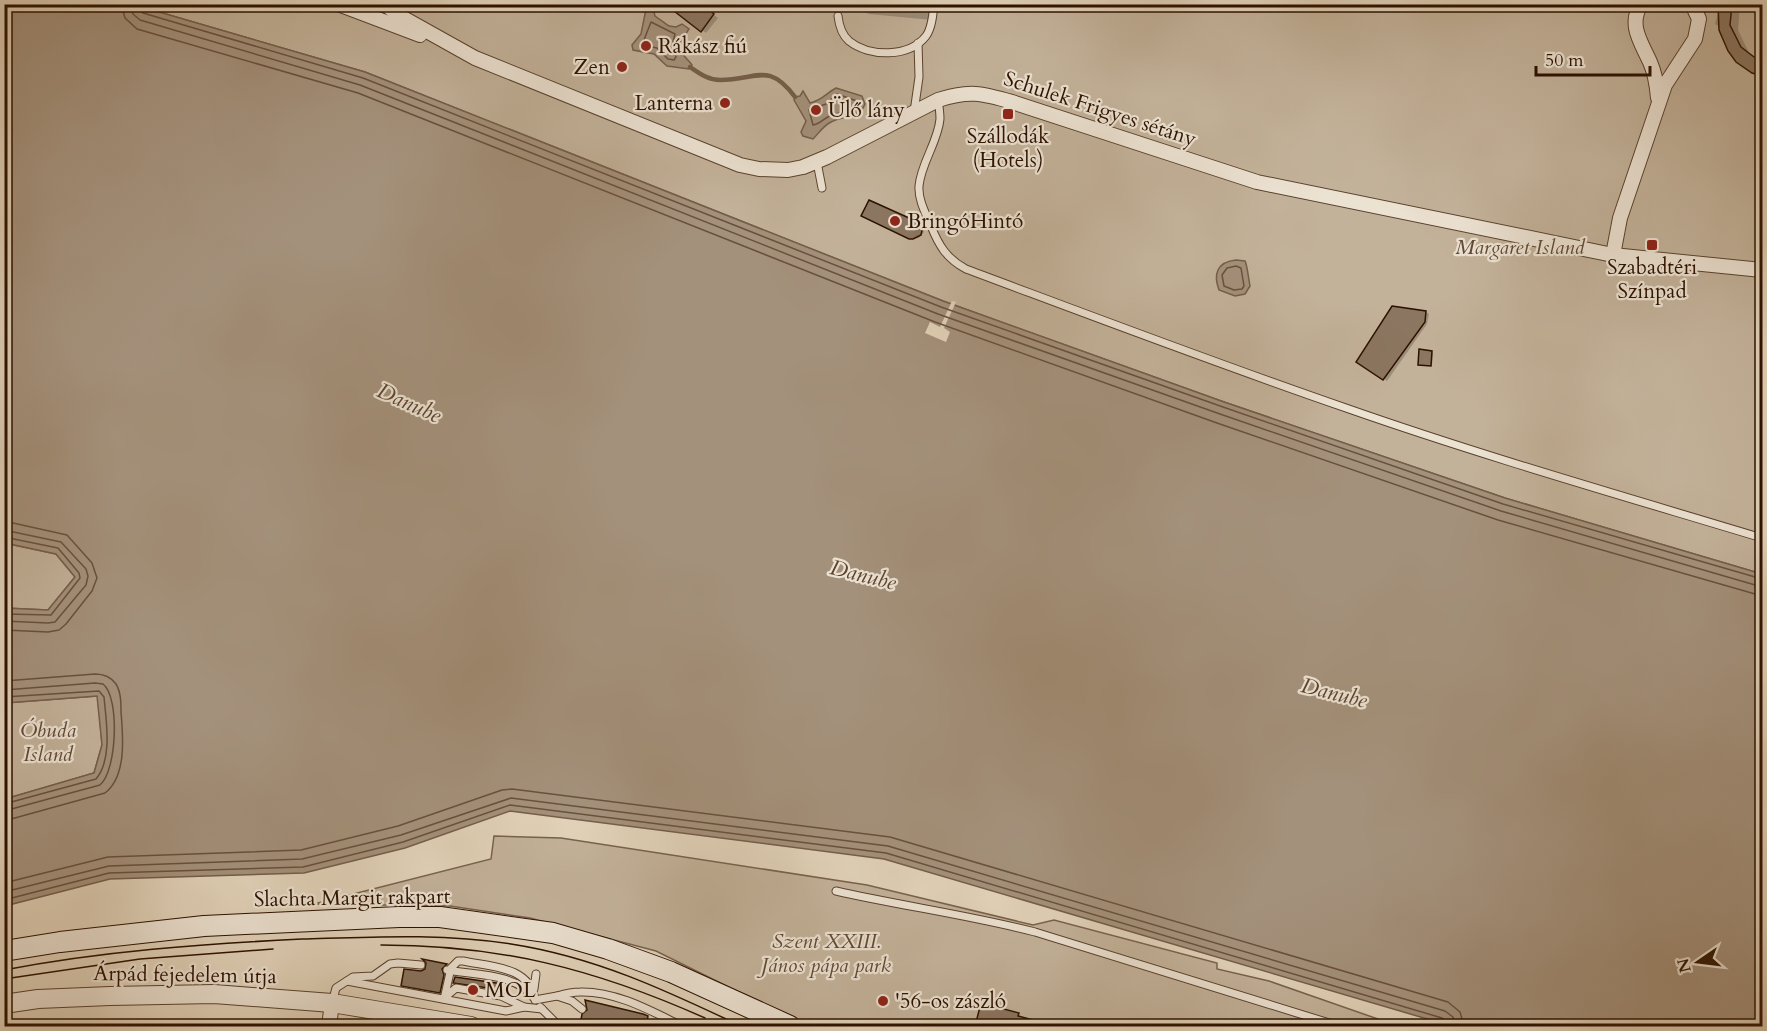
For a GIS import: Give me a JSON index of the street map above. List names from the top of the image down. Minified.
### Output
{"streets":{"main road":["Slachta Margit rakpart"],"street":["Schulek Frigyes sétány","Árpád fejedelem útja"]},"water":["Danube"],"parks":["Margaret Island","Óbuda Island","Szent XXIII. János pápa park"],"places":{"other":["Rákász fiú","Zen","Lanterna","Ülő lány","BringóHintó","MOL","'56-os zászló"],"transit":["Szállodák (Hotels)","Szabadtéri Színpad"]},"scale_bar":"50 m","north":"left"}
